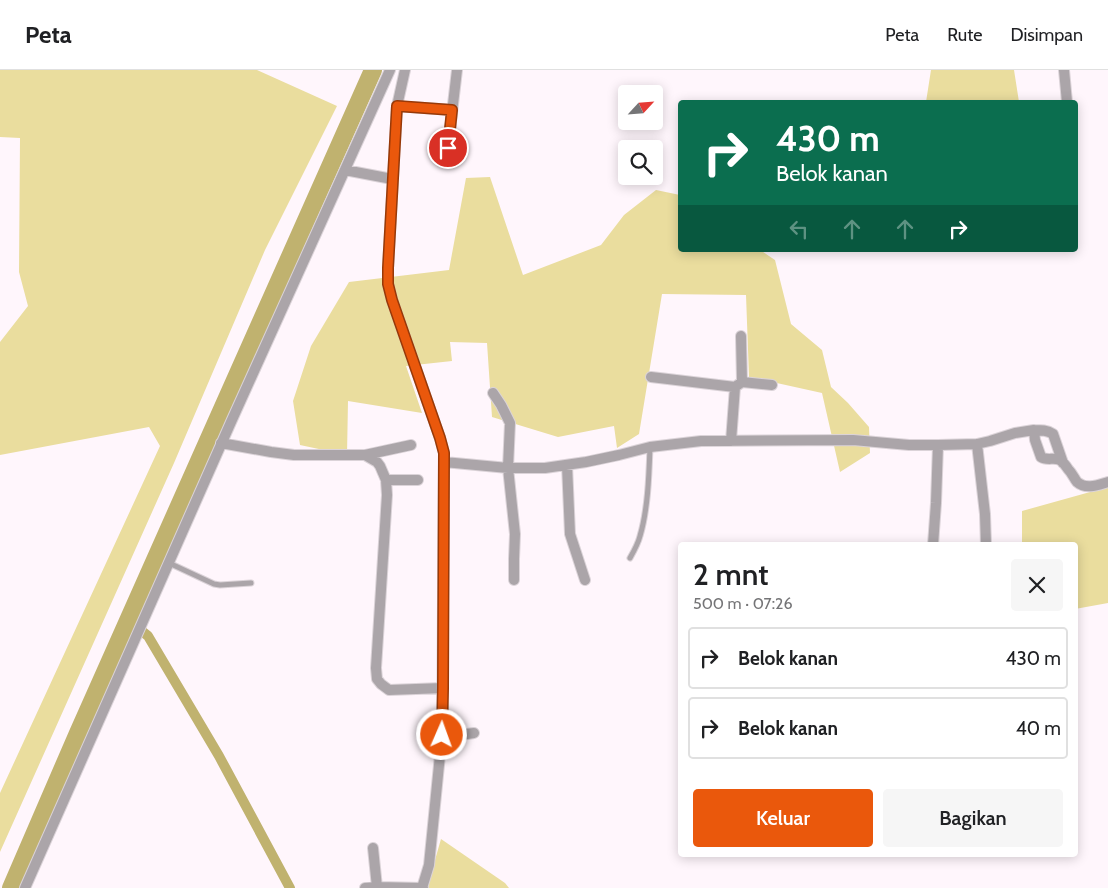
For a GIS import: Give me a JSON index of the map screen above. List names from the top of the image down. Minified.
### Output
{"north":"top right","page":{"header":"Peta","nav":["Peta","Rute","Disimpan"],"turn":["430 m","Belok kanan"],"heading":["2 mnt","500 m · 07:26"],"list":[{"name":"Belok kanan","value":"430 m"},{"name":"Belok kanan","value":"40 m"}],"buttons":["Keluar","Bagikan"]}}
